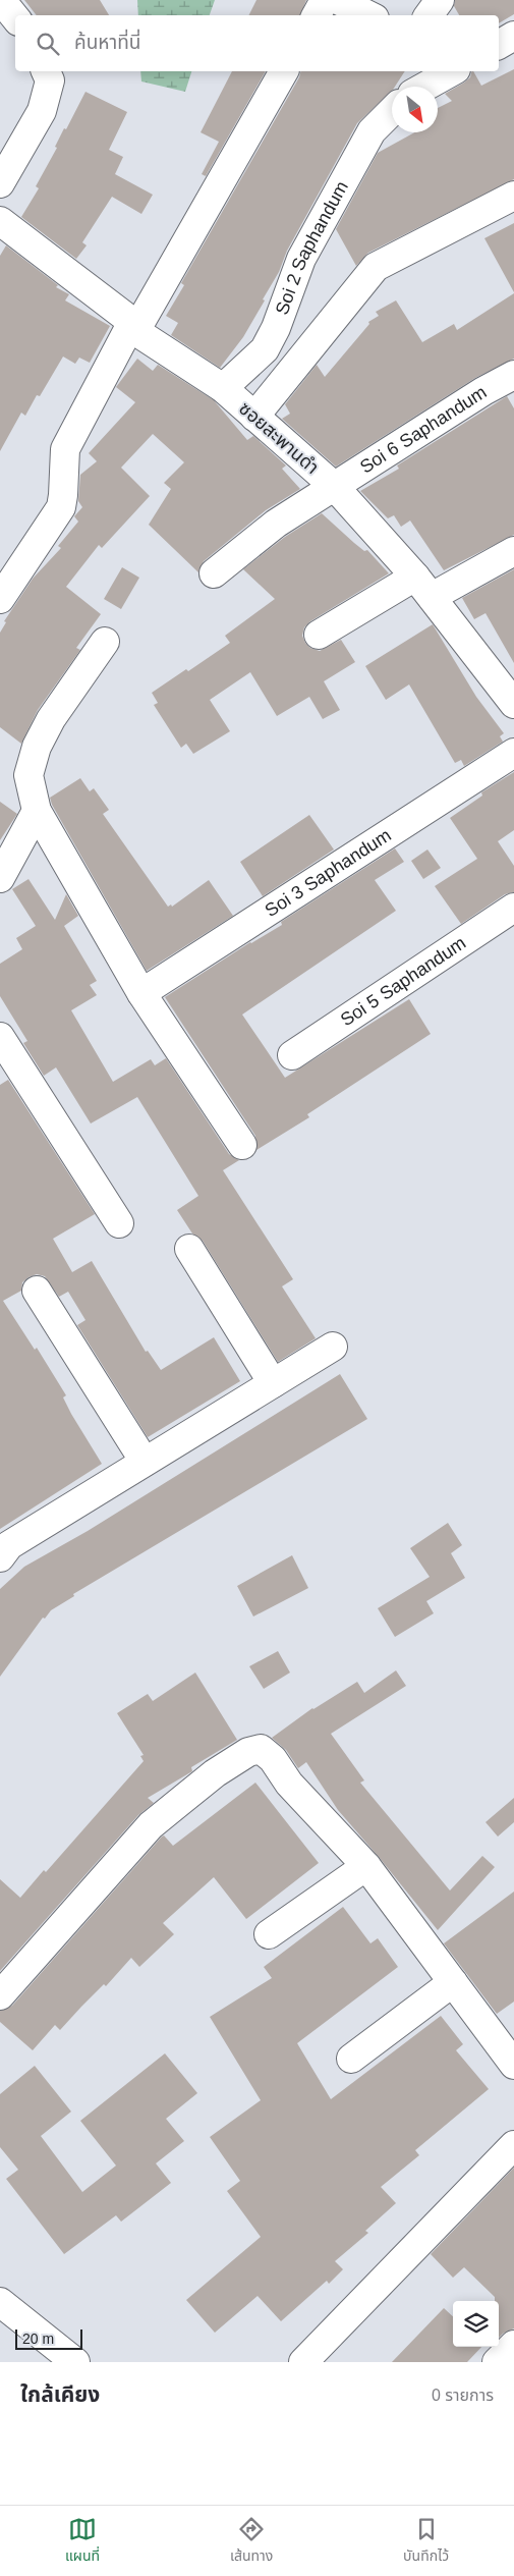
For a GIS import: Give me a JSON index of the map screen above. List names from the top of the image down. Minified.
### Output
{"streets":{"street":["Soi 2 Saphandum","Soi 6 Saphandum","ซอยสะพานดำ","Soi 3 Saphandum","Soi 5 Saphandum"]},"crossings":[["Soi 2 Saphandum","ซอยสะพานดำ"],["Soi 6 Saphandum","ซอยสะพานดำ"]],"scale_bar":"20 m","north":"bottom right","page":{"search":"ค้นหาที่นี่","scale":"20 m","heading":["ใกล้เคียง","0 รายการ"],"nav":["แผนที่","เส้นทาง","บันทึกไว้"]}}
